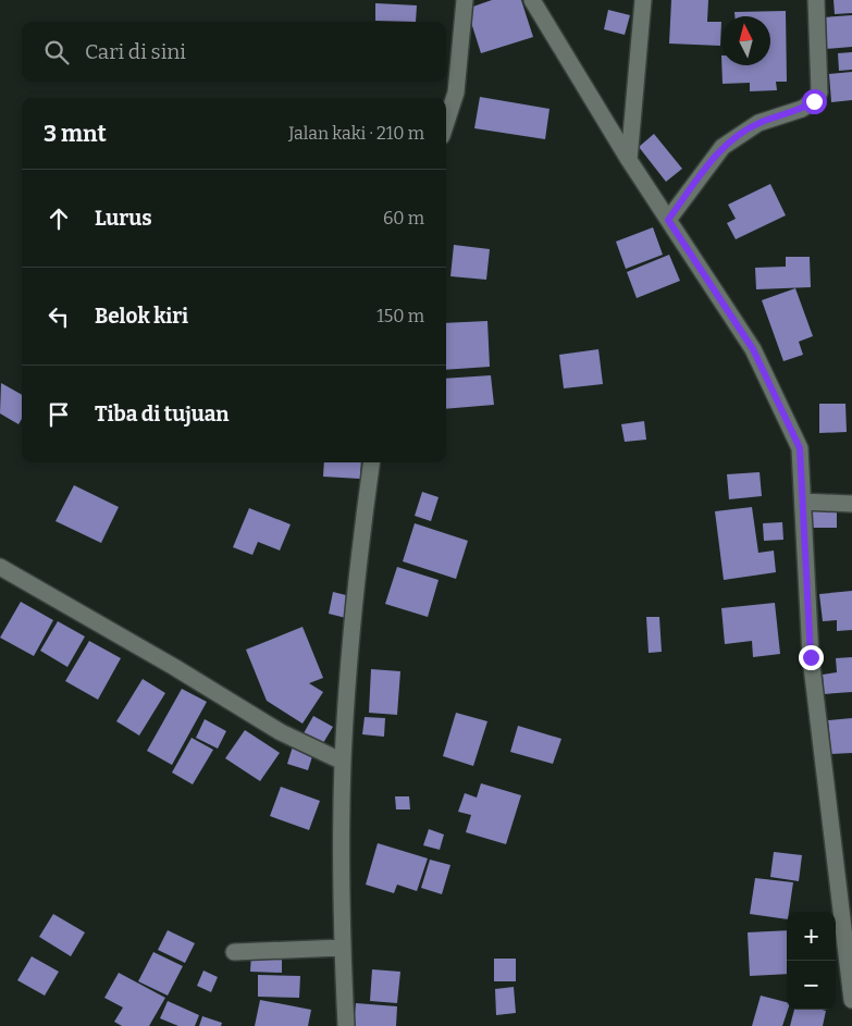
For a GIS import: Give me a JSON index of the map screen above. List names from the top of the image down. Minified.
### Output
{"north":"top","page":{"search":"Cari di sini","heading":["3 mnt","Jalan kaki · 210 m"],"list":[["Lurus","60 m"],["Belok kiri","150 m"],"Tiba di tujuan"],"map_buttons":["+","−"]}}
